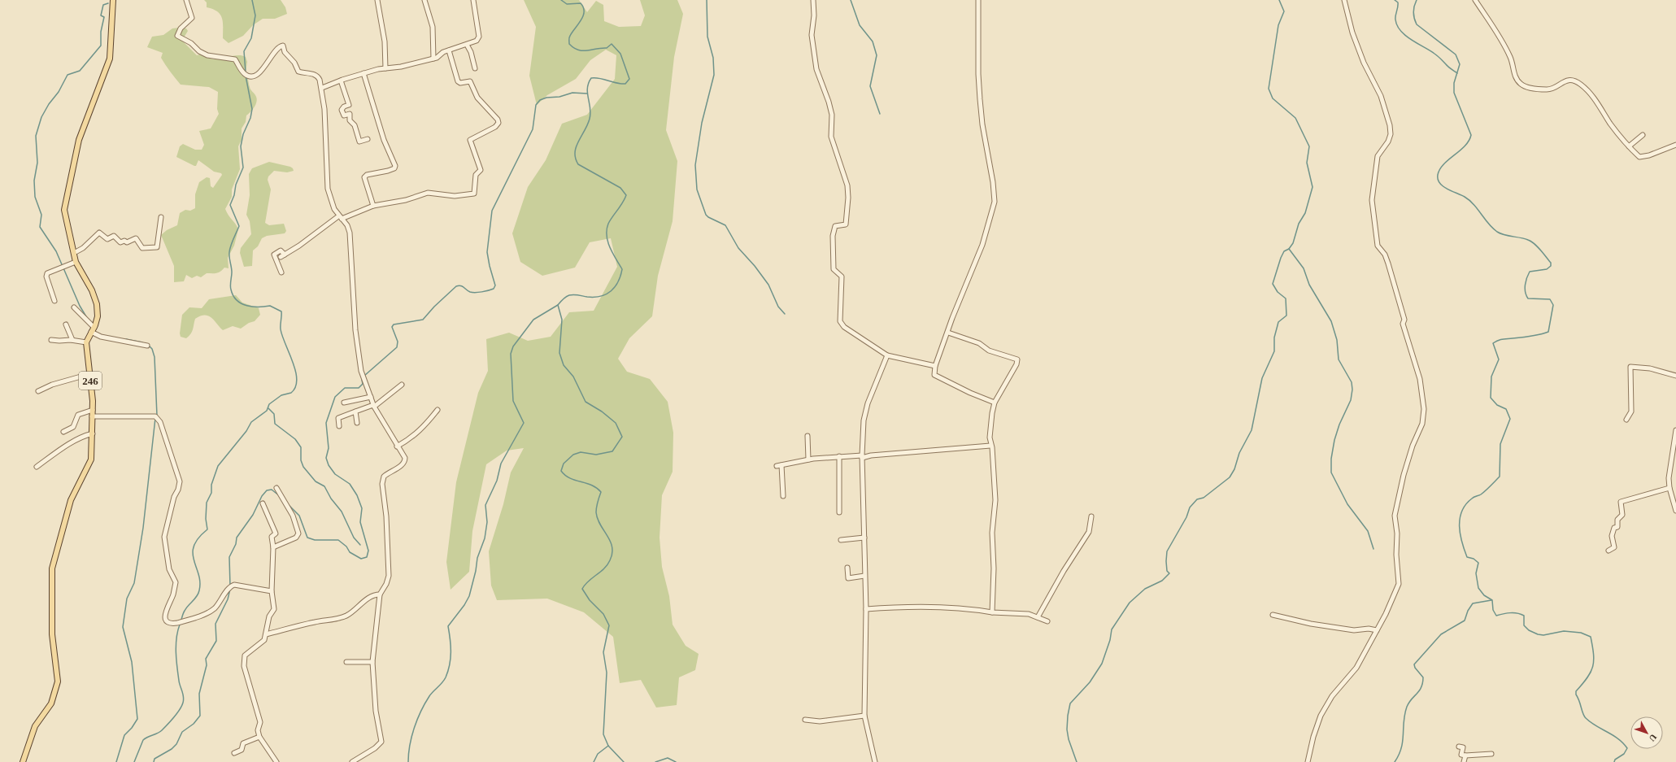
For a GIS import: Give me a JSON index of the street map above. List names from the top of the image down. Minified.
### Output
{"streets":{"main road":["246"]},"north":"bottom right"}
